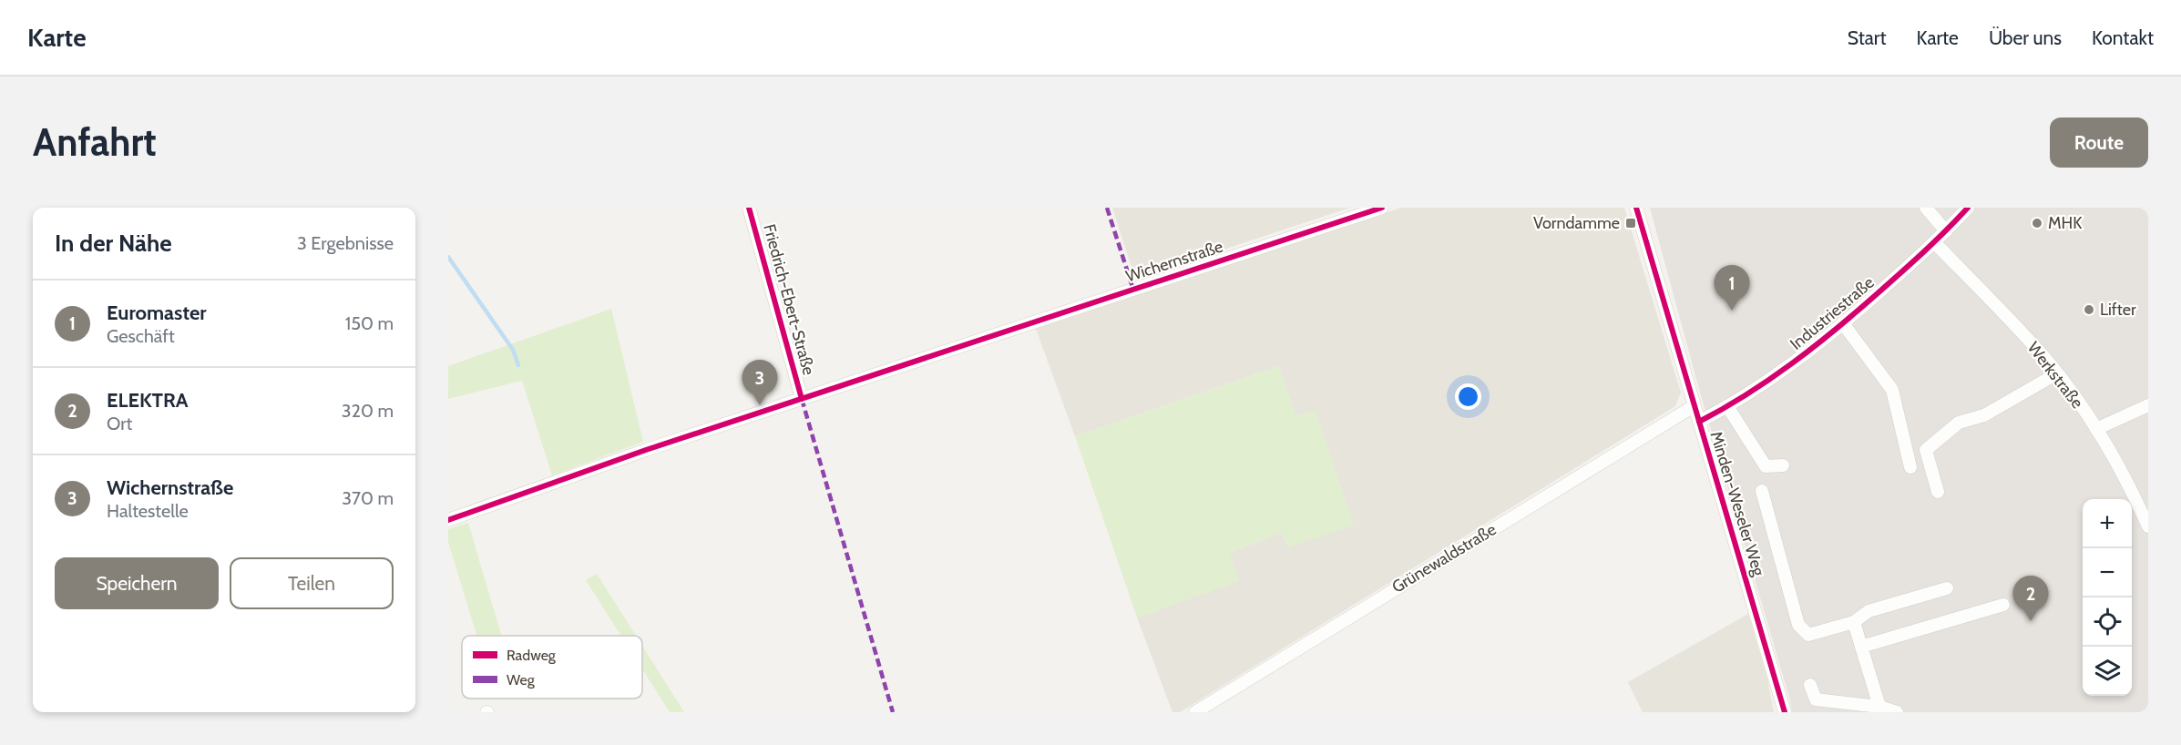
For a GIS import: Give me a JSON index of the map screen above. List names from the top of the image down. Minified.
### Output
{"streets":{"street":["Wichernstraße","Friedrich-Ebert-Straße","Industriestraße","Werkstraße","Minden-Weseler Weg","Grünewaldstraße"]},"crossings":[["Wichernstraße","Friedrich-Ebert-Straße"],["Industriestraße","Werkstraße"],["Industriestraße","Minden-Weseler Weg"],["Minden-Weseler Weg","Grünewaldstraße"]],"places":{"transit":["Vorndamme"],"other":["MHK","Lifter"]},"legend":["Radweg","Weg"],"page":{"header":"Karte","nav":["Start","Karte","Über uns","Kontakt"],"buttons":["Route",["Speichern","Teilen"]],"title":"Anfahrt","heading":["In der Nähe","3 Ergebnisse"],"pins":["1","3","2"],"list":[{"mark":"1","name":"Euromaster","note":"Geschäft","value":"150 m"},{"mark":"2","name":"ELEKTRA","note":"Ort","value":"320 m"},{"mark":"3","name":"Wichernstraße","note":"Haltestelle","value":"370 m"}],"map_buttons":["+","−"]}}
